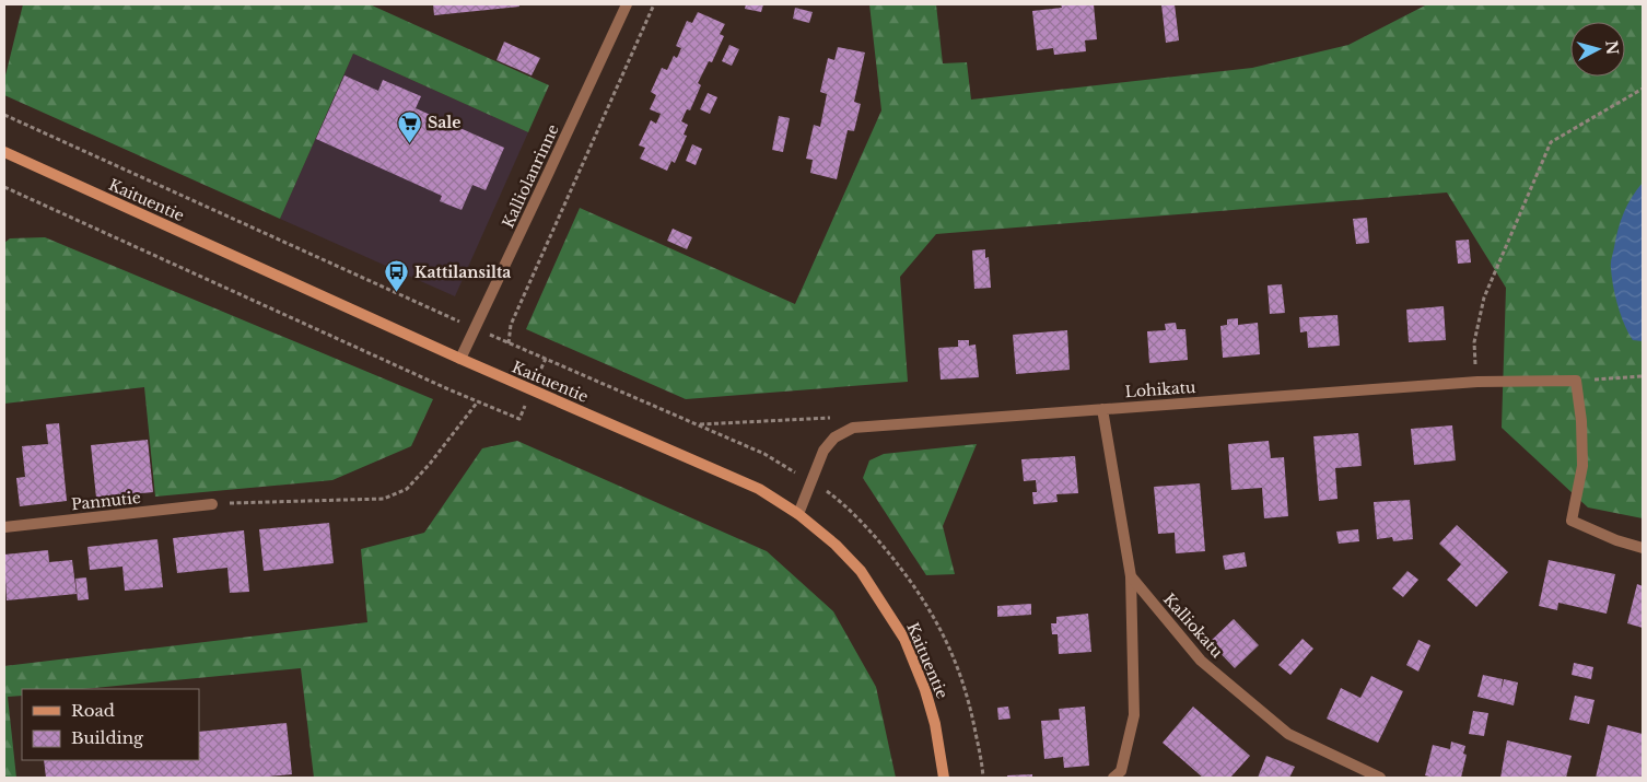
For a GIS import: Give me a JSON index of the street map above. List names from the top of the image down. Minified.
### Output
{"streets":{"street":["Kalliolanrinne","Kaituentie","Lohikatu","Pannutie","Kalliokatu"]},"crossings":[["Kalliolanrinne","Kaituentie"],["Kaituentie","Lohikatu"]],"places":{"supermarket":["Sale"],"bus stop":["Kattilansilta"]},"legend":["Road","Building"],"north":"right"}
